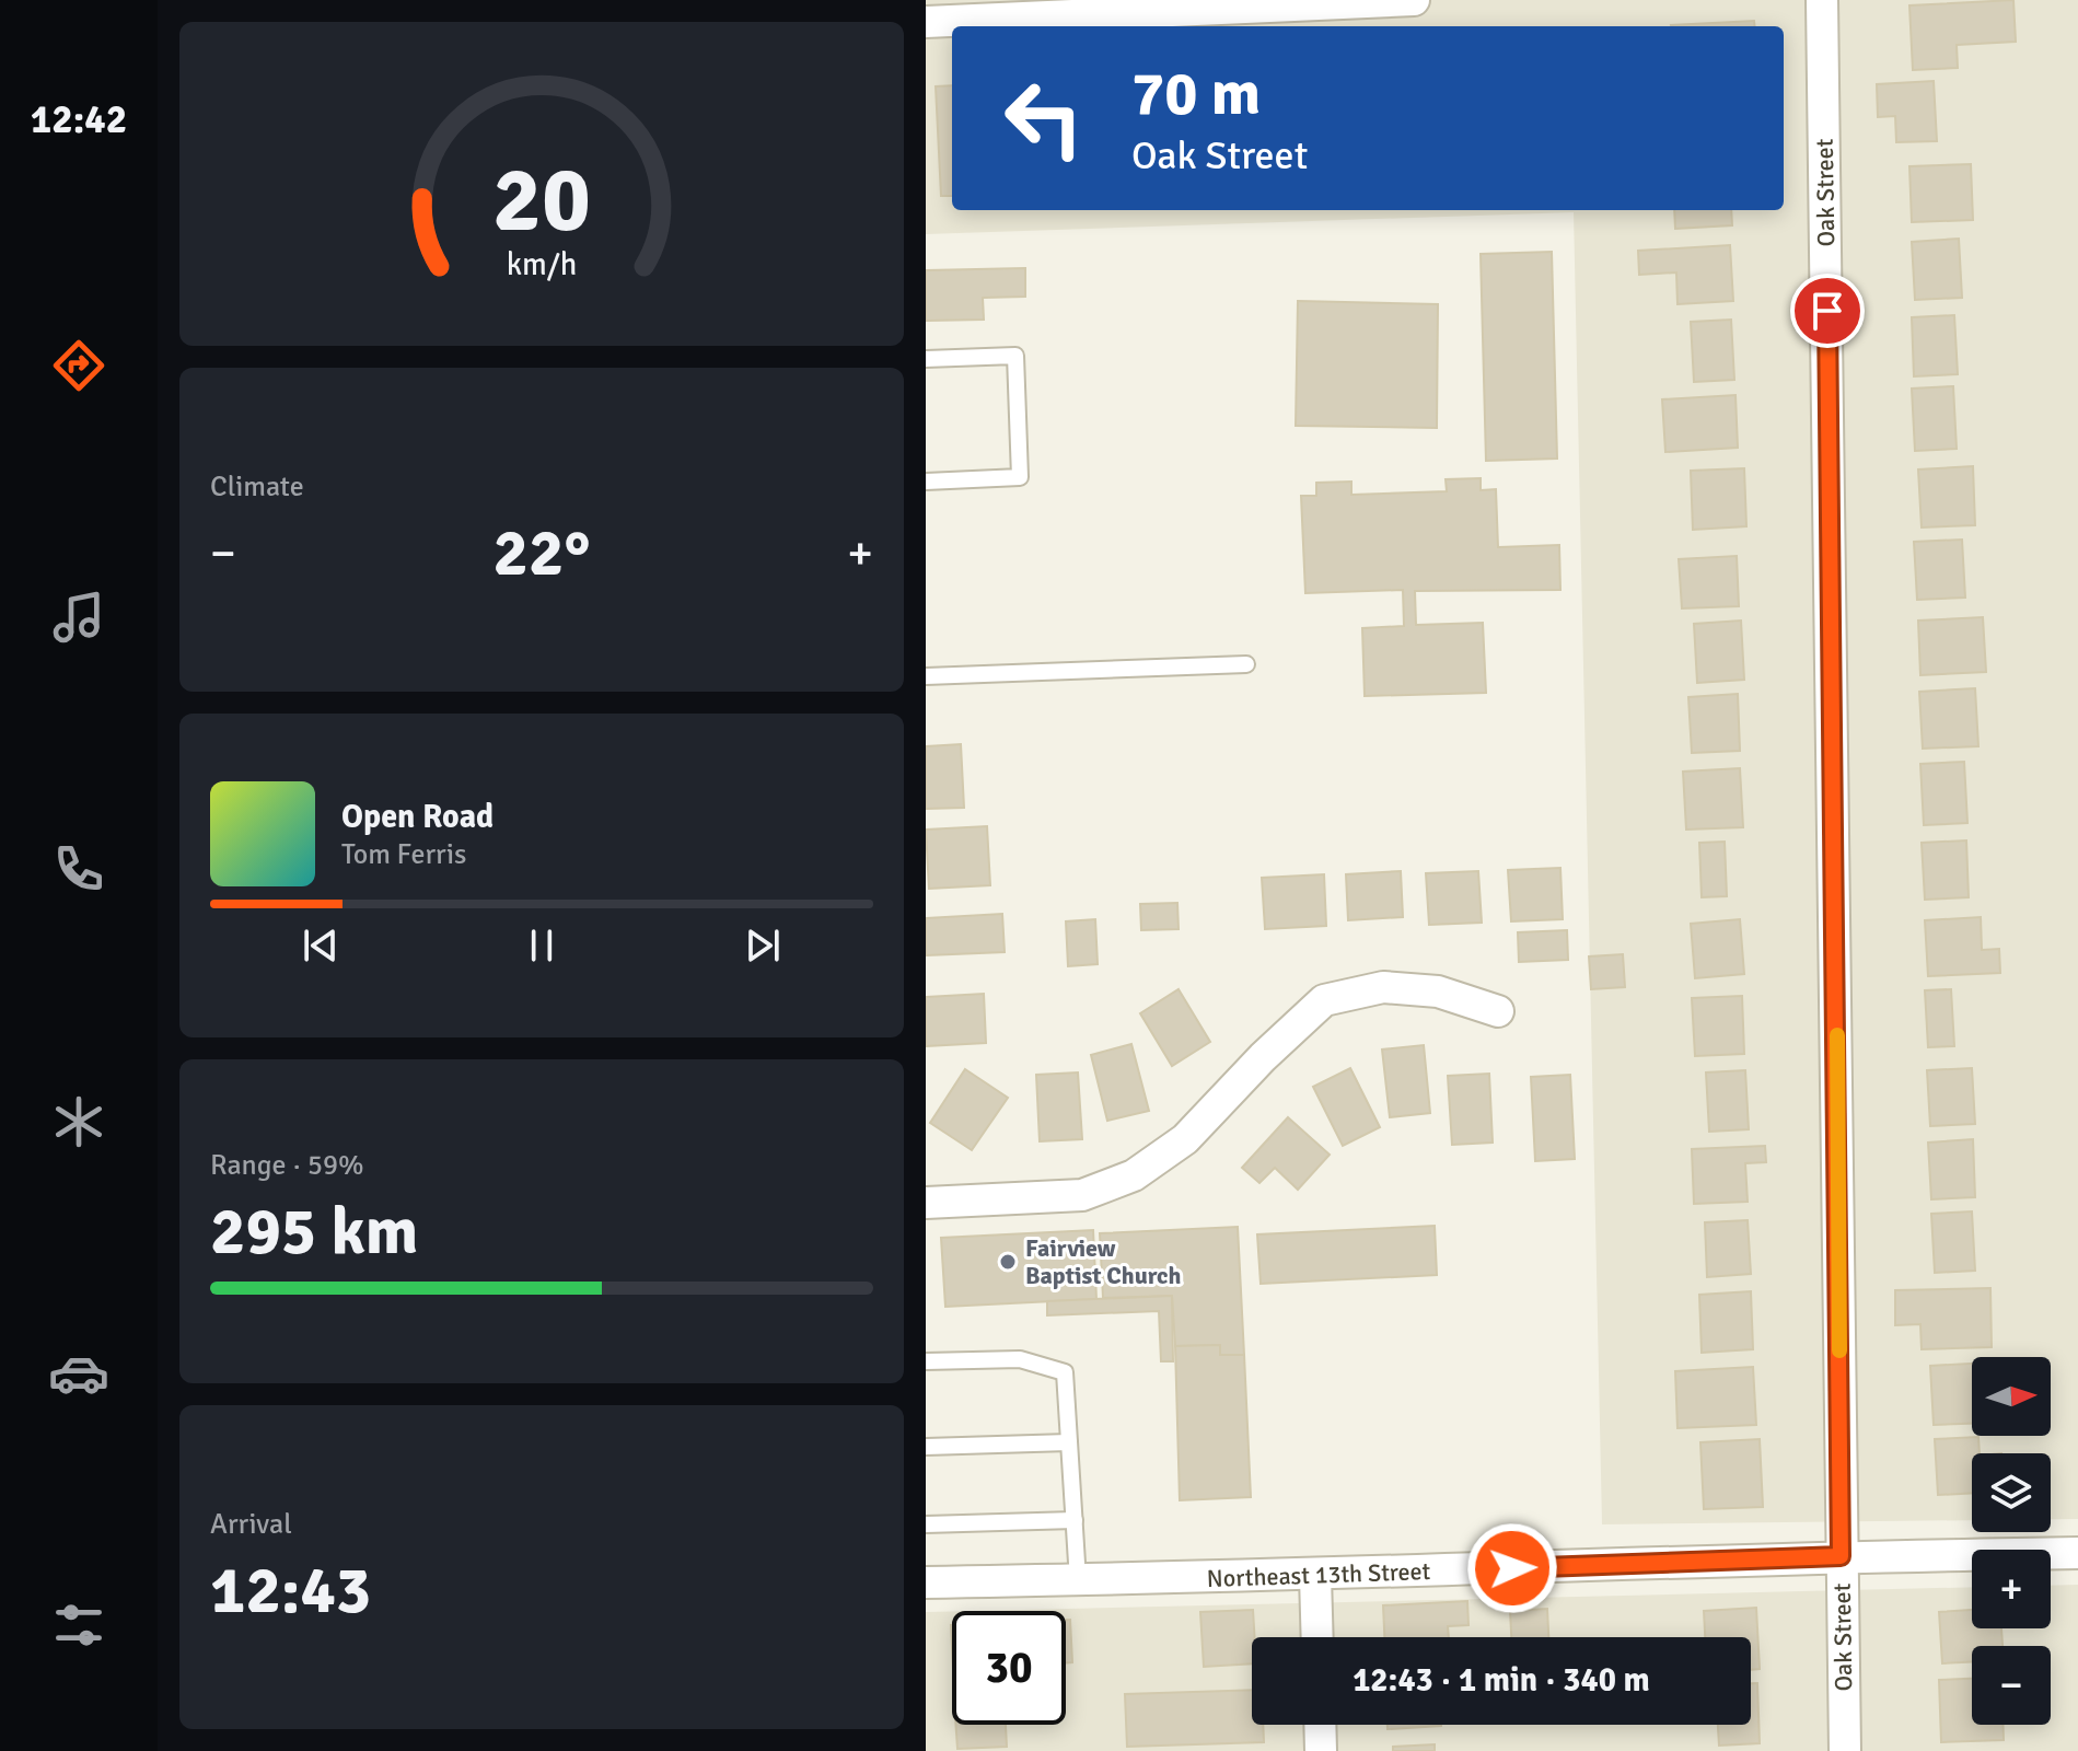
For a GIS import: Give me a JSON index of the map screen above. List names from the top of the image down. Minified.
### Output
{"streets":{"street":["Oak Street","Northeast 13th Street"]},"crossings":[["Oak Street","Northeast 13th Street"]],"places":["Fairview Baptist Church"],"north":"right","page":{"tabs":"12:42","turn":["70 m","Oak Street"],"tile":["Climate",["Range · 59%","295 km"],["Arrival","12:43"]],"heat":["−","22°","+"],"song":["Open Road","Tom Ferris"],"map_buttons":["+","−"],"limit":"30","trip":"12:43 · 1 min · 340 m","gauge":["20","km/h"]}}
